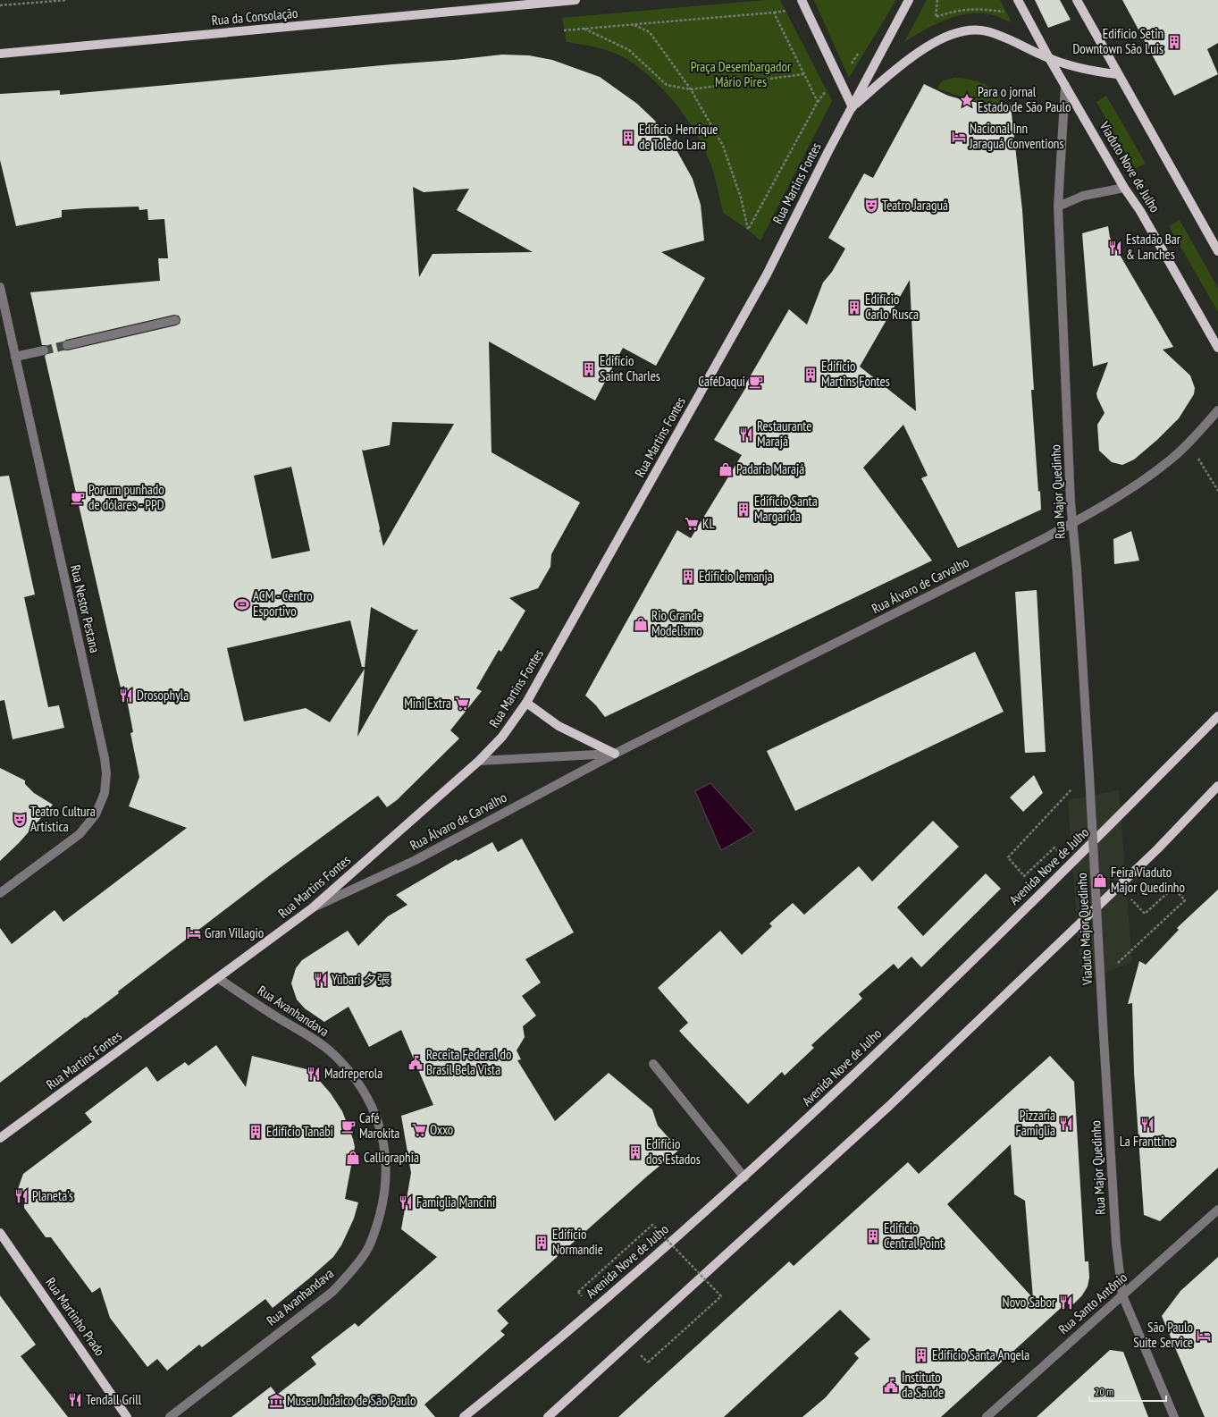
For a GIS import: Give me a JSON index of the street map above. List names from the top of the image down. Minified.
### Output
{"streets":{"main road":["Rua da Consolação","Viaduto Nove de Julho","Rua Martins Fontes","Avenida Nove de Julho","Rua Martinho Prado"],"street":["Rua Major Quedinho","Rua Álvaro de Carvalho","Rua Nestor Pestana","Viaduto Major Quedinho","Rua Avanhandava","Rua Santo Antônio"]},"crossings":[["Viaduto Nove de Julho","Rua Martins Fontes"],["Viaduto Nove de Julho","Rua Major Quedinho"],["Rua Martins Fontes","Rua Álvaro de Carvalho"],["Rua Martins Fontes","Rua Avanhandava"],["Rua Major Quedinho","Viaduto Major Quedinho"],["Rua Major Quedinho","Rua Santo Antônio"]],"parks":["Praça Desembargador Mário Pires"],"places":{"building":["Edifício Setin Downtown São Luis","Edificio Henrique de Toledo Lara","Edifício Carlo Rusca","Edifício Saint Charles","Edifício Martins Fontes","Edifício Santa Margarida","Edifício Iemanja","Edifício Tanabi","Edifício dos Estados","Edifício Central Point","Edifício Normandie","Edifício Santa Angela"],"place":["Para o jornal Estado de São Paulo"],"hotel":["Nacional Inn Jaraguá Conventions","Gran Villagio","São Paulo Suite Service"],"theatre":["Teatro Jaraguá","Teatro Cultura Artística"],"restaurant":["Estadão Bar & Lanches","Restaurante Marajá","Drosophyla","Yūbari 夕張","Madreperola","Pizzaria Famiglia","La Franttine","Planeta's","Famiglia Mancini","Novo Sabor","Tendall Grill"],"cafe":["CaféDaqui","Por um punhado de dólares - PPD","Café Marokita"],"shop":["Padaria Marajá","Rio Grande Modelismo","Feira Viaduto Major Quedinho","Calligraphia"],"supermarket":["KL","Mini Extra","Oxxo"],"sports":["ACM - Centro Esportivo"],"public building":["Receita Federal do Brasil Bela Vista","Instituto da Saúde"],"museum":["Museu Judaico de São Paulo"]},"scale_bar":"20 m"}
